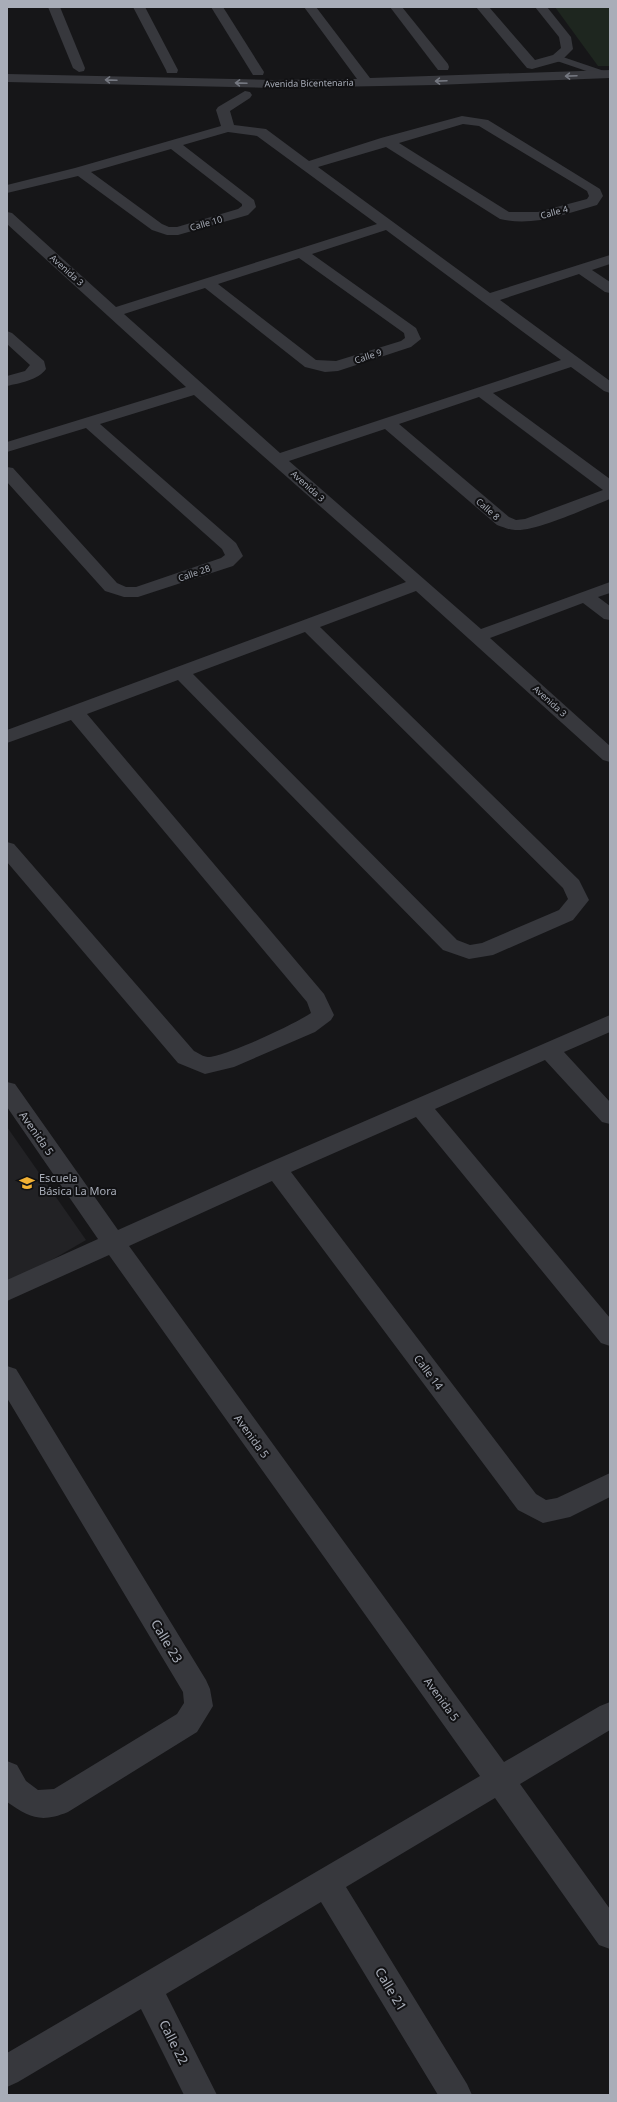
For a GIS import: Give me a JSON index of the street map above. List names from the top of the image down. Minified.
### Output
{"streets":{"street":["Avenida Bicentenaria","Calle 4","Calle 10","Avenida 3","Calle 9","Calle 8","Calle 28","Avenida 5","Calle 14","Calle 23","Calle 21","Calle 22"]},"places":{"school or university":["Escuela Básica La Mora"]}}
